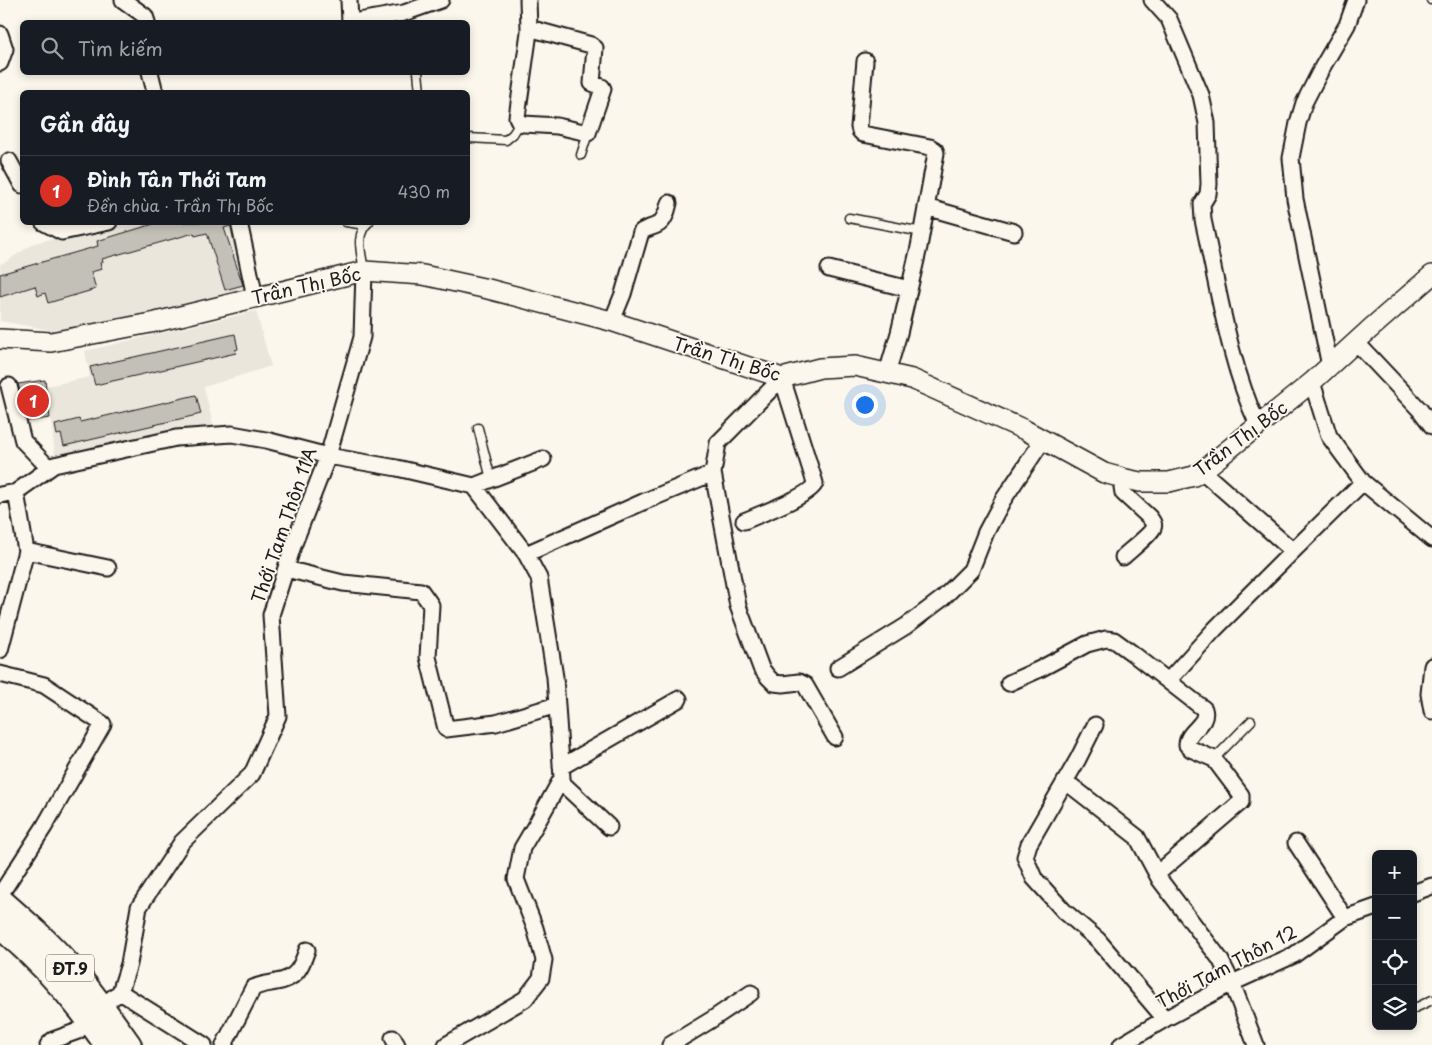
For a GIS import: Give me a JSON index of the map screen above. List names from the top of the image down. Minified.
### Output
{"streets":{"main road":["ĐT.9"],"street":["Trần Thị Bốc","Thới Tam Thôn 11A","Thới Tam Thôn 12"]},"crossings":[["Trần Thị Bốc","Thới Tam Thôn 11A"],["Thới Tam Thôn 11A","ĐT.9"]],"page":{"search":"Tìm kiếm","heading":"Gần đây","list":[{"mark":"1","name":"Đình Tân Thới Tam","note":"Đền chùa · Trần Thị Bốc","value":"430 m"}],"pins":"1","map_buttons":["+","−"]}}
